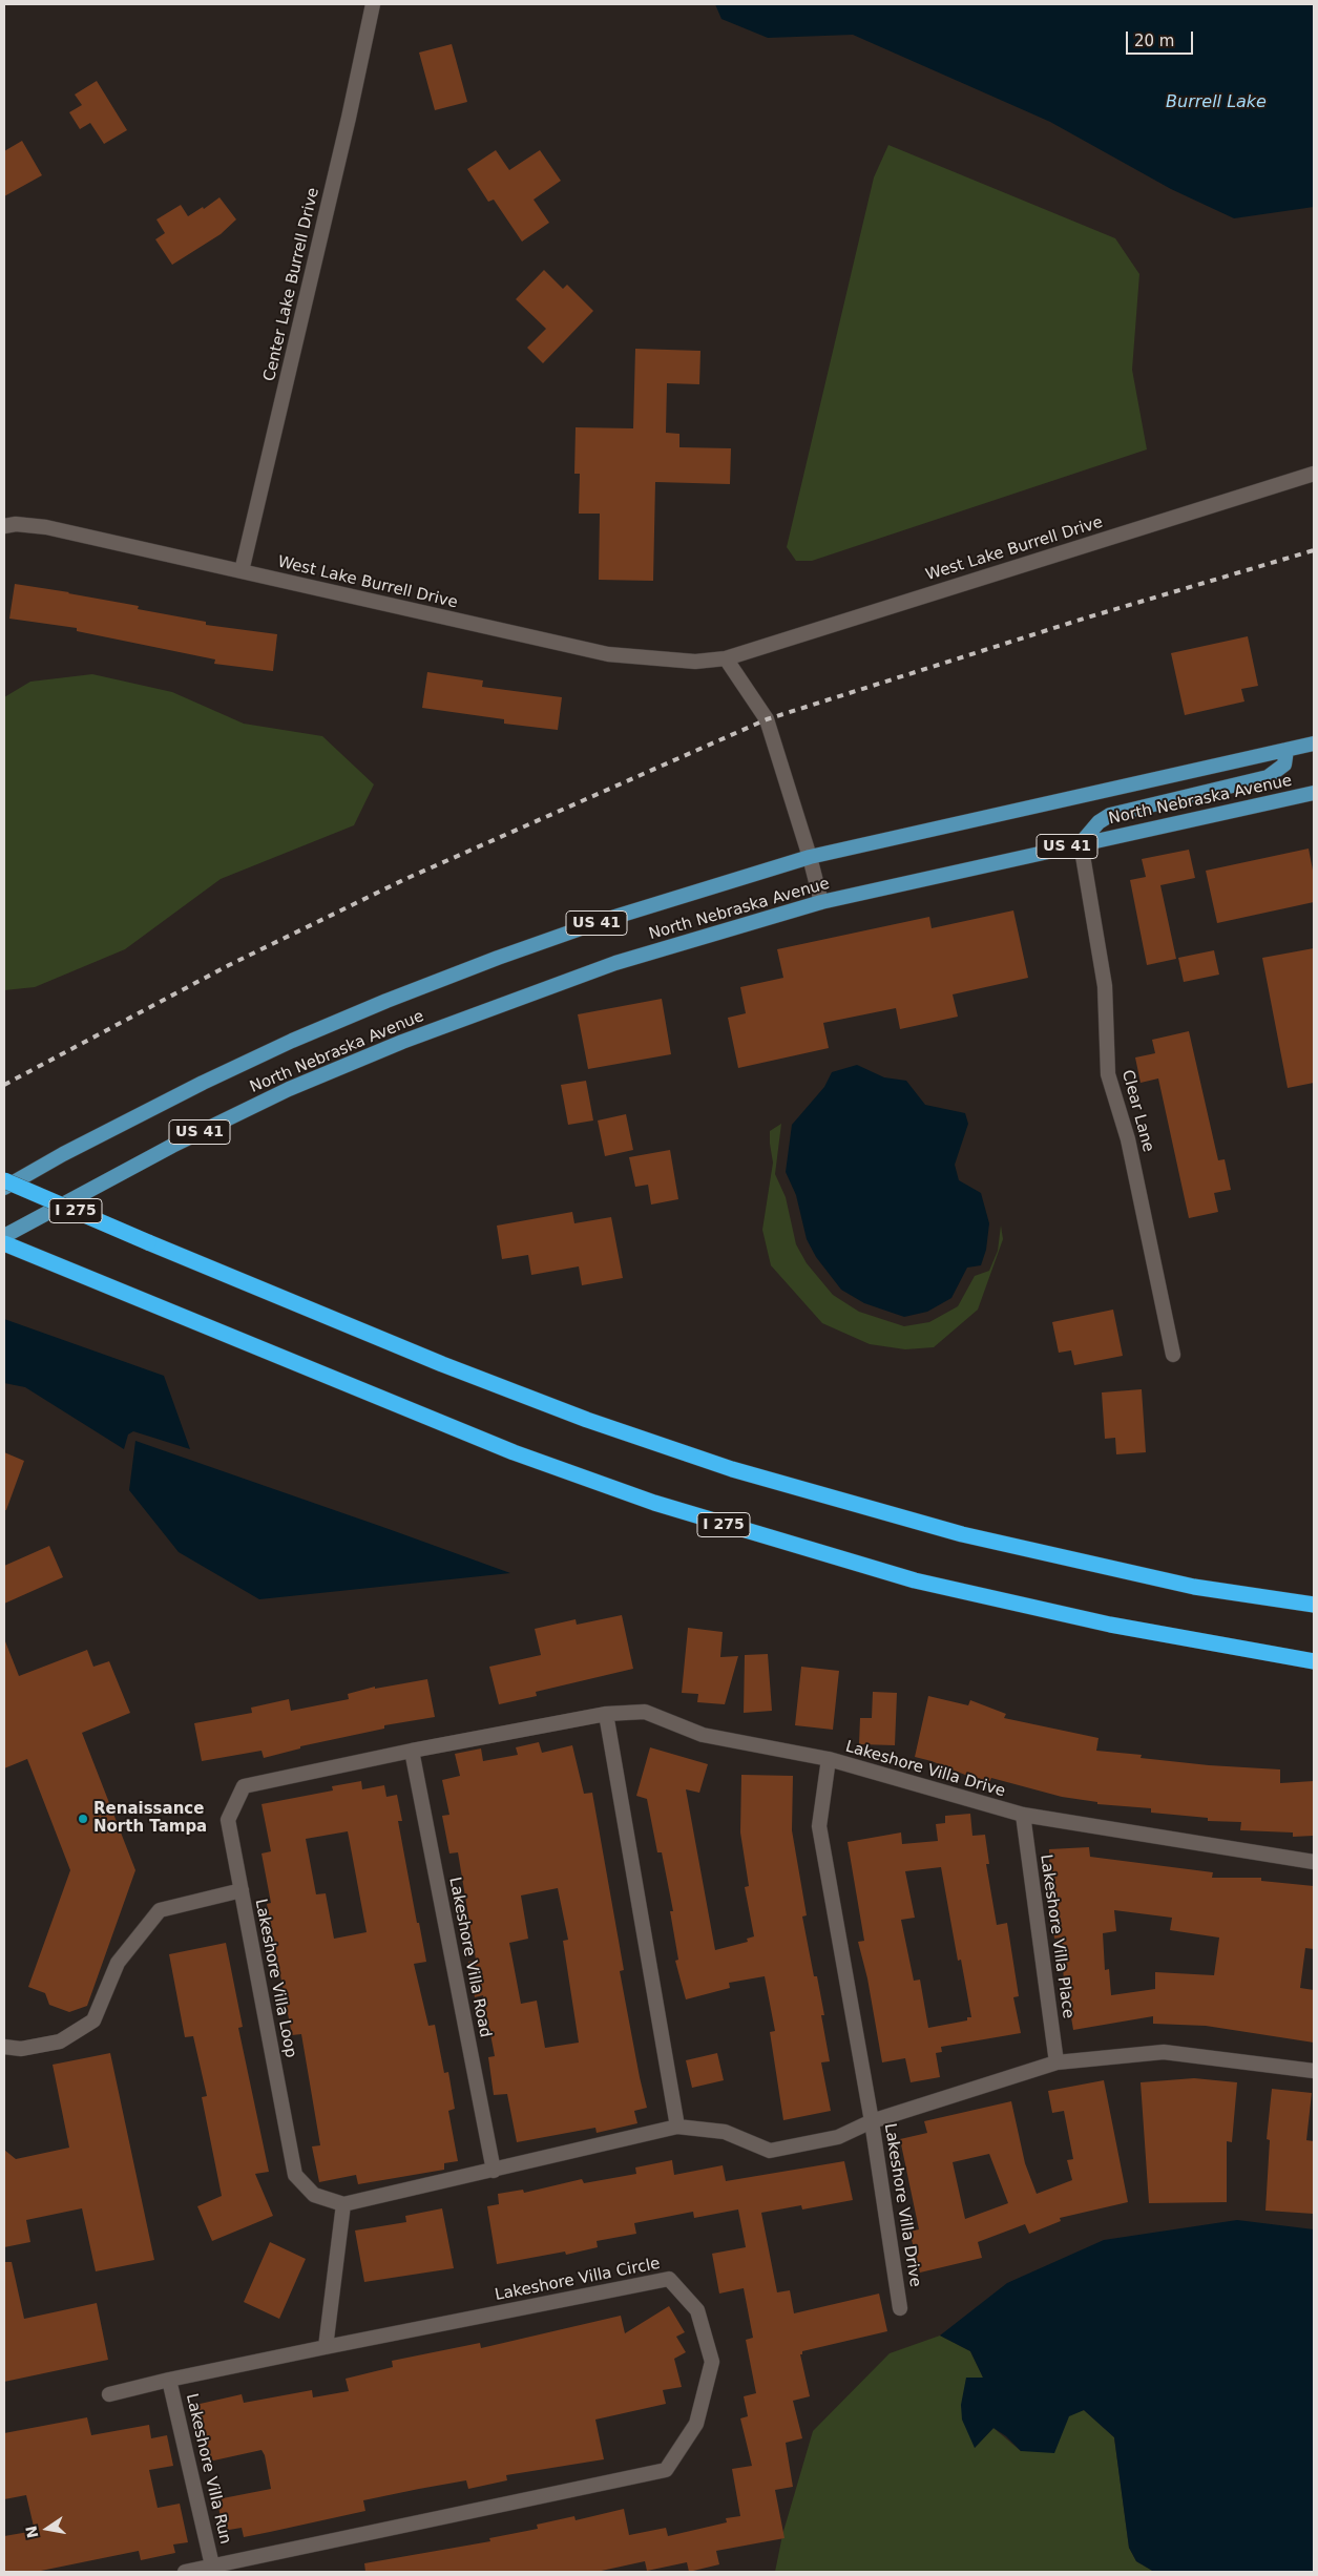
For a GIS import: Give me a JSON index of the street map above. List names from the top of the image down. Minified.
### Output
{"streets":{"highway":["I 275"],"main road":["North Nebraska Avenue","US 41"],"street":["Center Lake Burrell Drive","West Lake Burrell Drive","Clear Lane","Lakeshore Villa Drive","Lakeshore Villa Place","Lakeshore Villa Road","Lakeshore Villa Loop","Lakeshore Villa Circle","Lakeshore Villa Run"]},"crossings":[["Center Lake Burrell Drive","West Lake Burrell Drive"],["North Nebraska Avenue","Clear Lane"],["Lakeshore Villa Drive","Lakeshore Villa Place"],["Lakeshore Villa Drive","Lakeshore Villa Loop"],["Lakeshore Villa Place","Lakeshore Villa Loop"],["Lakeshore Villa Road","Lakeshore Villa Loop"],["Lakeshore Villa Circle","Lakeshore Villa Run"]],"water":["Burrell Lake"],"places":["Renaissance North Tampa"],"scale_bar":"20 m","north":"left"}
